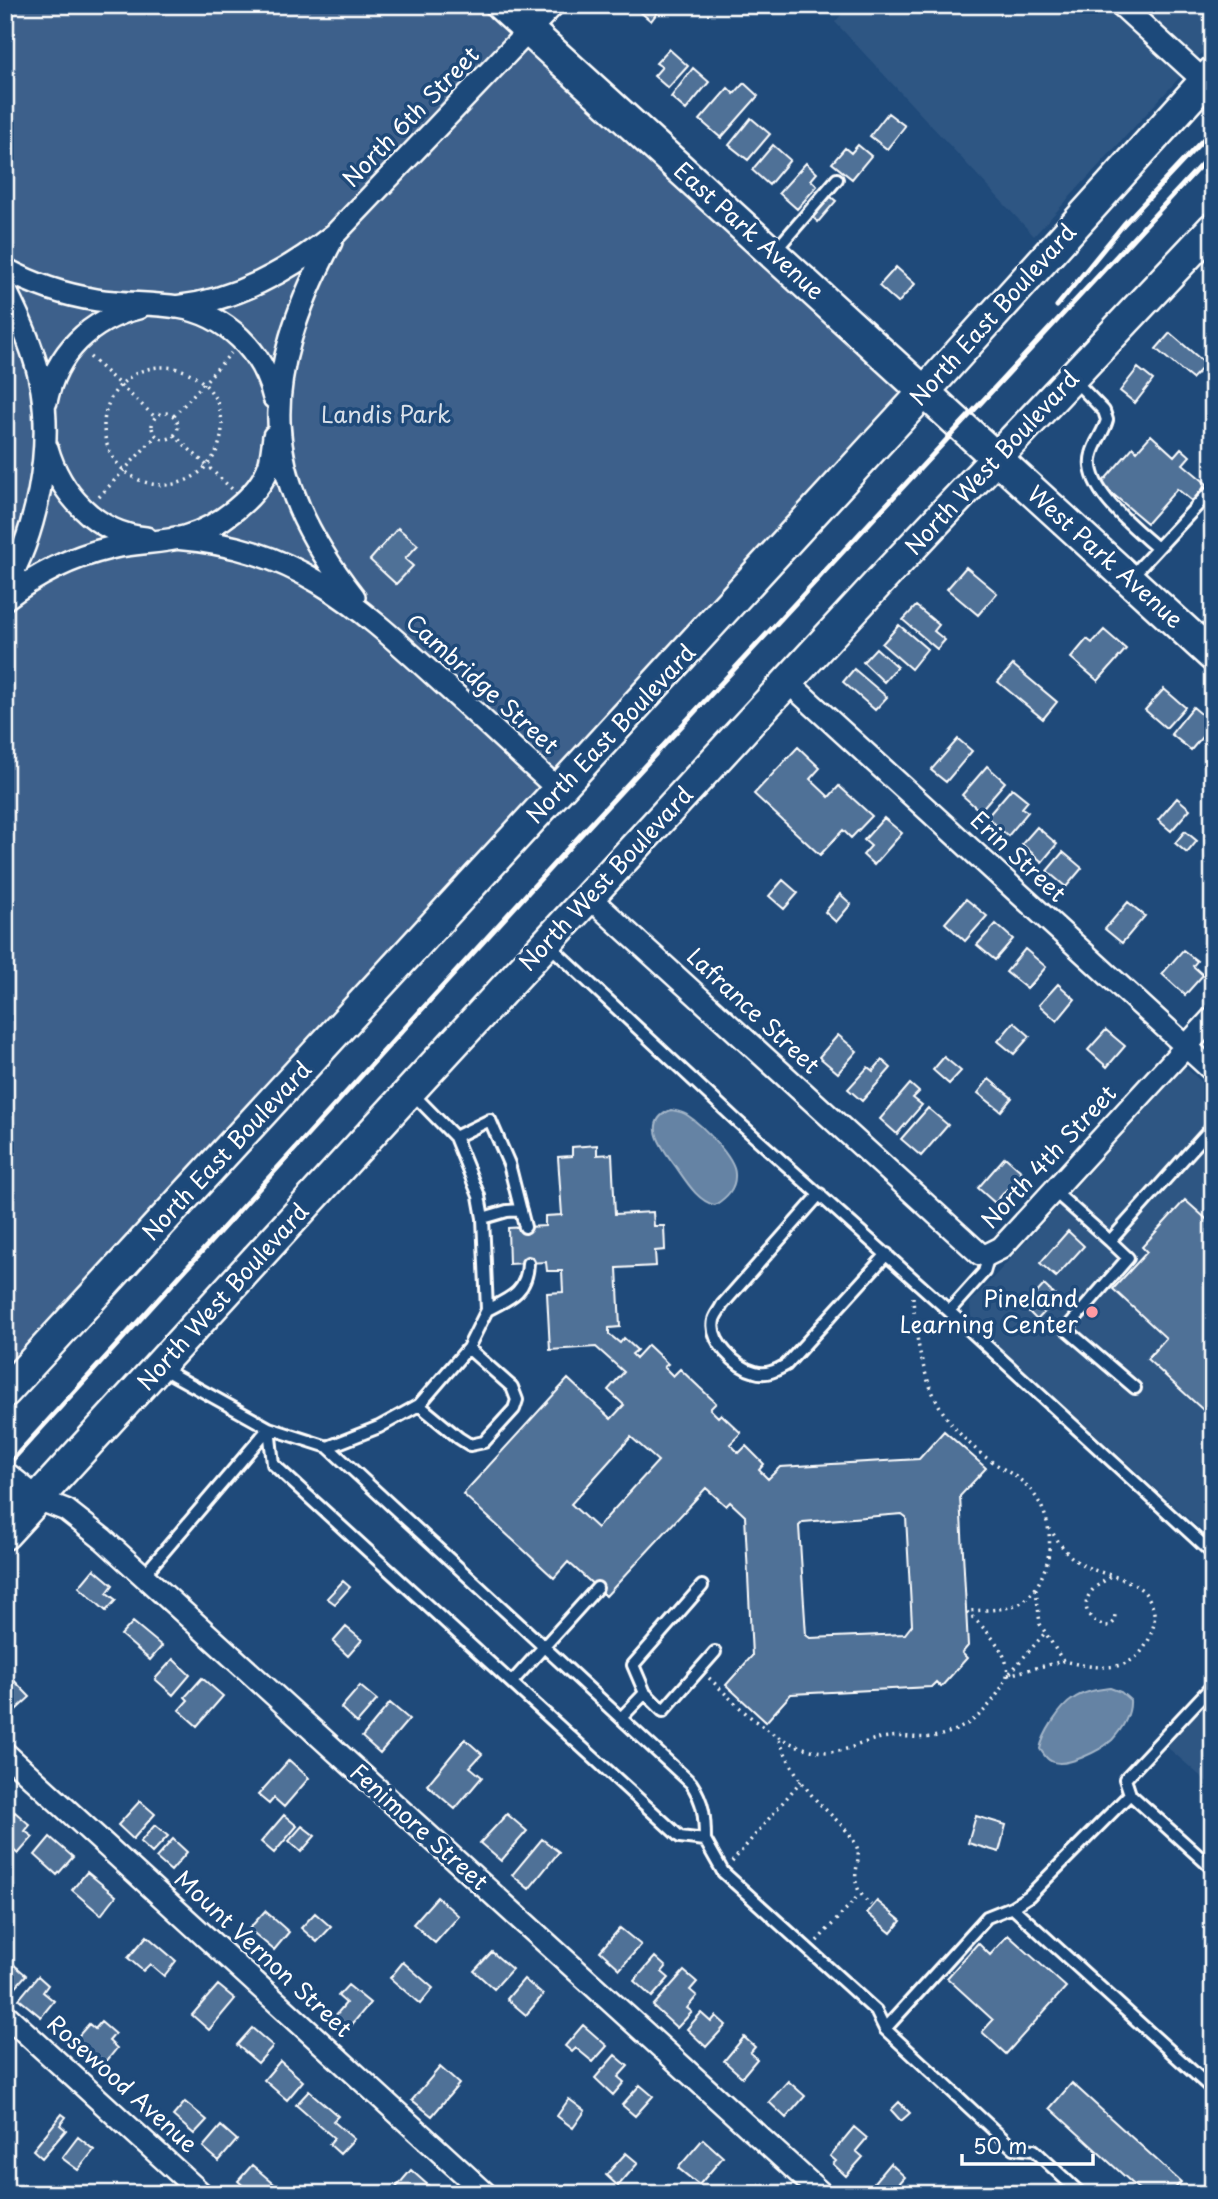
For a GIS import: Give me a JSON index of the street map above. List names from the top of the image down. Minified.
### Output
{"streets":{"main road":["East Park Avenue","North East Boulevard","North West Boulevard","West Park Avenue","Fenimore Street"],"street":["North 6th Street","Cambridge Street","Erin Street","Lafrance Street","North 4th Street","Mount Vernon Street","Rosewood Avenue"]},"crossings":[["North 6th Street","East Park Avenue"],["North 6th Street","Cambridge Street"],["East Park Avenue","North East Boulevard"],["East Park Avenue","North West Boulevard"],["East Park Avenue","West Park Avenue"],["North East Boulevard","Cambridge Street"],["North West Boulevard","West Park Avenue"],["North West Boulevard","Erin Street"],["North West Boulevard","Lafrance Street"],["North West Boulevard","Fenimore Street"],["Erin Street","North 4th Street"],["Lafrance Street","North 4th Street"]],"parks":["Landis Park"],"places":["Pineland Learning Center"],"scale_bar":"50 m"}
